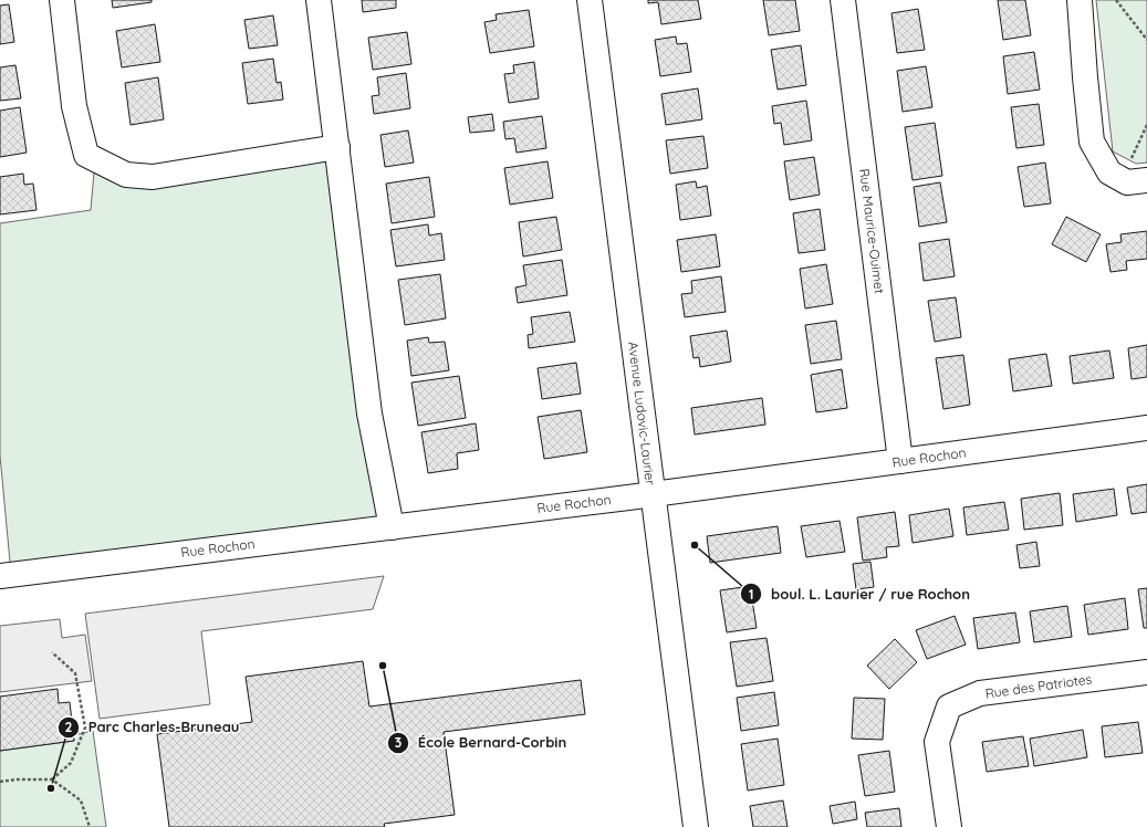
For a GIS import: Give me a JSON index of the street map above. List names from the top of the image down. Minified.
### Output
{"streets":{"street":["Rue Maurice-Ouimet","Avenue Ludovic-Laurier","Rue Rochon","Rue des Patriotes"]},"crossings":[["Rue Maurice-Ouimet","Rue Rochon"],["Avenue Ludovic-Laurier","Rue Rochon"]],"places":["boul. L. Laurier / rue Rochon","École Bernard-Corbin","Parc Charles-Bruneau"]}
